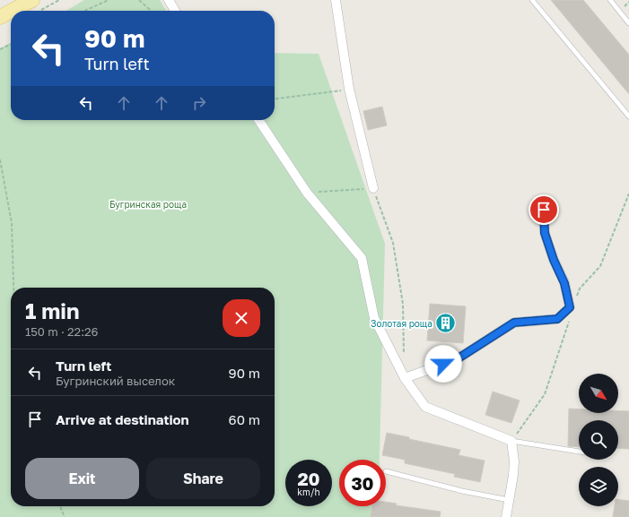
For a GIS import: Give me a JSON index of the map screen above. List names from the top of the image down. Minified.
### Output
{"parks":["Бугринская роща"],"places":{"building":["Золотая роща"]},"north":"bottom right","page":{"turn":["90 m","Turn left"],"heading":["1 min","150 m · 22:26"],"list":[{"name":"Turn left","note":"Бугринский выселок","value":"90 m"},{"name":"Arrive at destination","value":"60 m"}],"buttons":["Exit","Share"],"speed":"20 km/h","limit":"30"}}
